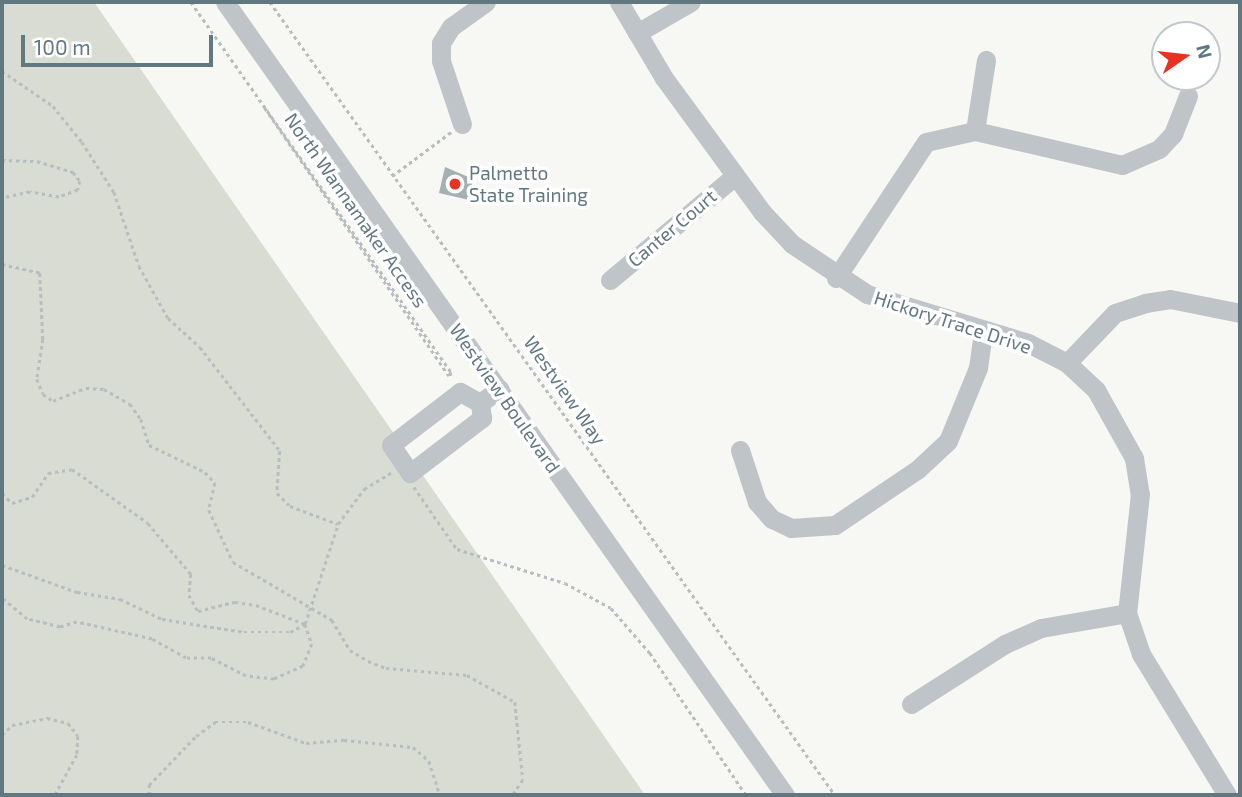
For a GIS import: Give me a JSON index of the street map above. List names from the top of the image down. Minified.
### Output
{"streets":{"street":["Canter Court","Hickory Trace Drive","Westview Boulevard"],"path":["Westview Way"]},"crossings":[["Canter Court","Hickory Trace Drive"]],"places":["Palmetto State Training"],"scale_bar":"100 m","north":"right"}
